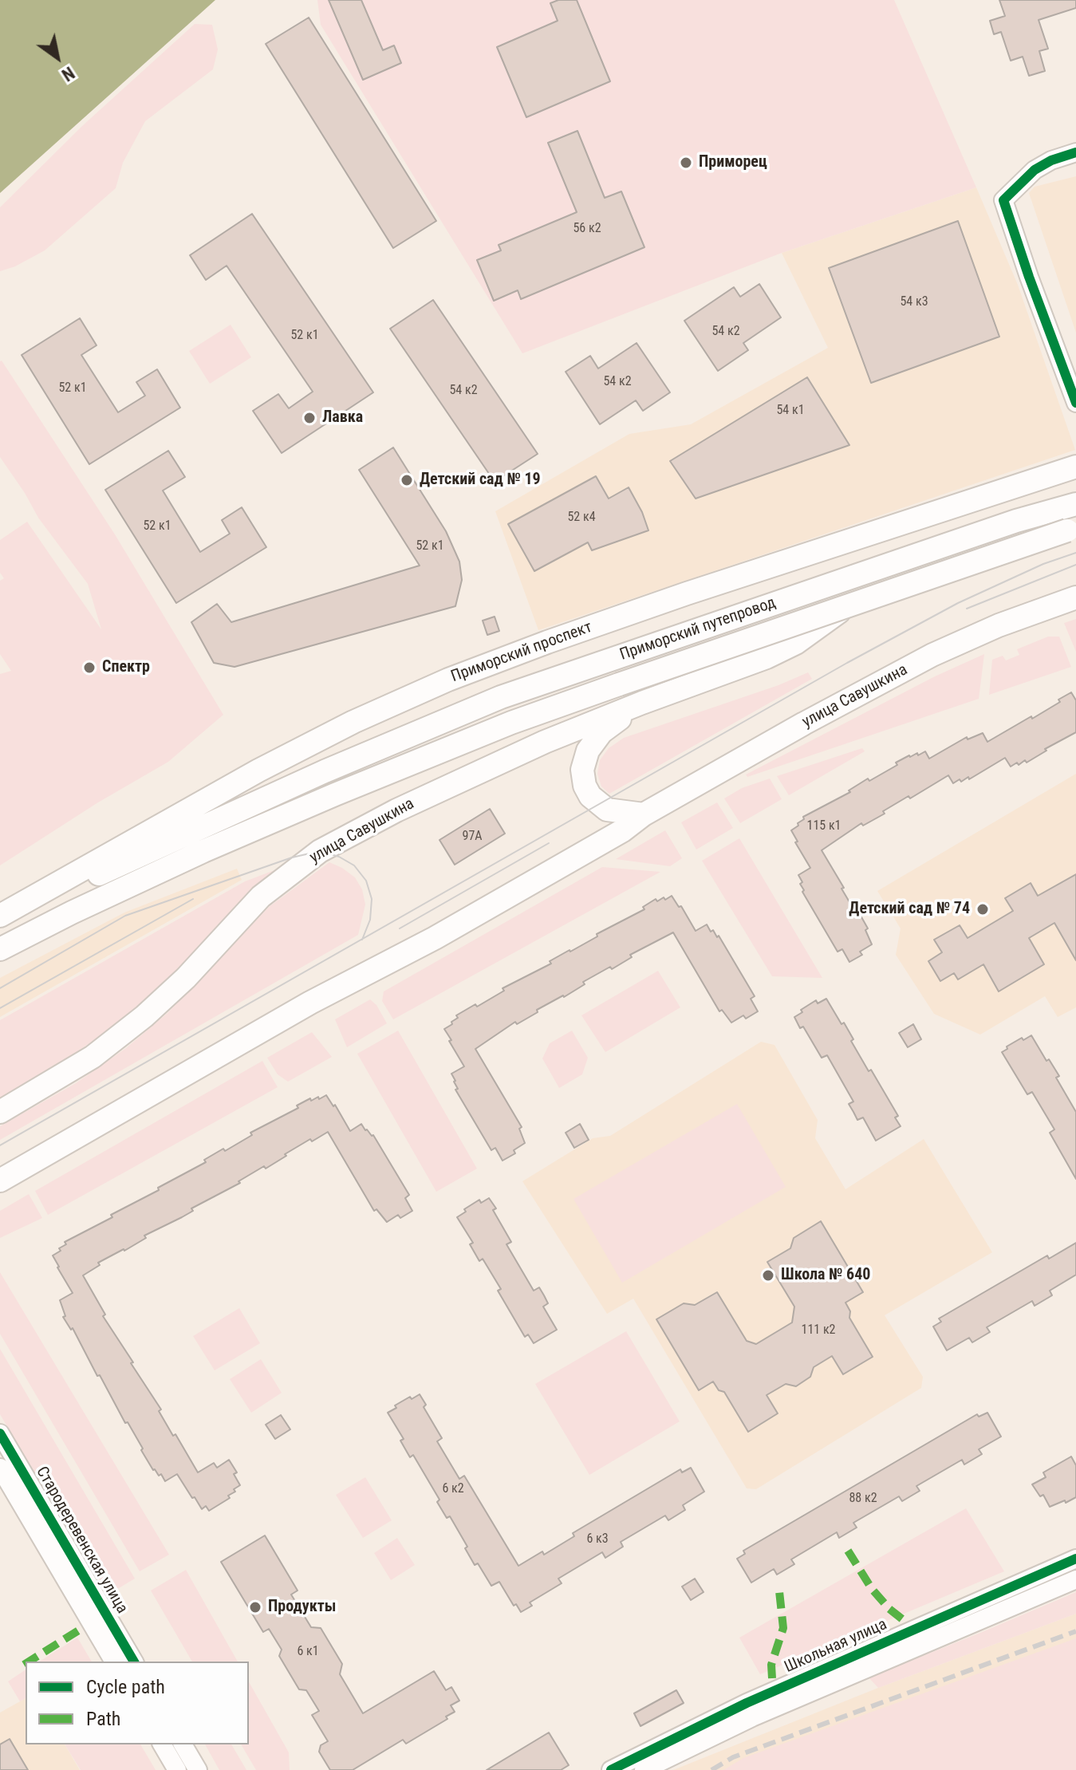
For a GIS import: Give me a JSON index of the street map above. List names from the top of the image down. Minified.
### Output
{"streets":{"main road":["Приморский путепровод","Приморский проспект","улица Савушкина"],"street":["Стародеревенская улица","Школьная улица"]},"crossings":[["Приморский путепровод","Приморский проспект"],["Приморский путепровод","улица Савушкина"]],"places":["Приморец","Лавка","Детский сад № 19","Спектр","Детский сад № 74","Школа № 640","Продукты"],"house_numbers":["56 к2","54 к3","54 к2","52 к1","54 к2","52 к1","54 к2","54 к1","52 к4","52 к1","52 к1","115 к1","97А","111 к2","6 к2","88 к2","6 к3","6 к1"],"legend":["Cycle path","Path"],"north":"bottom right"}
